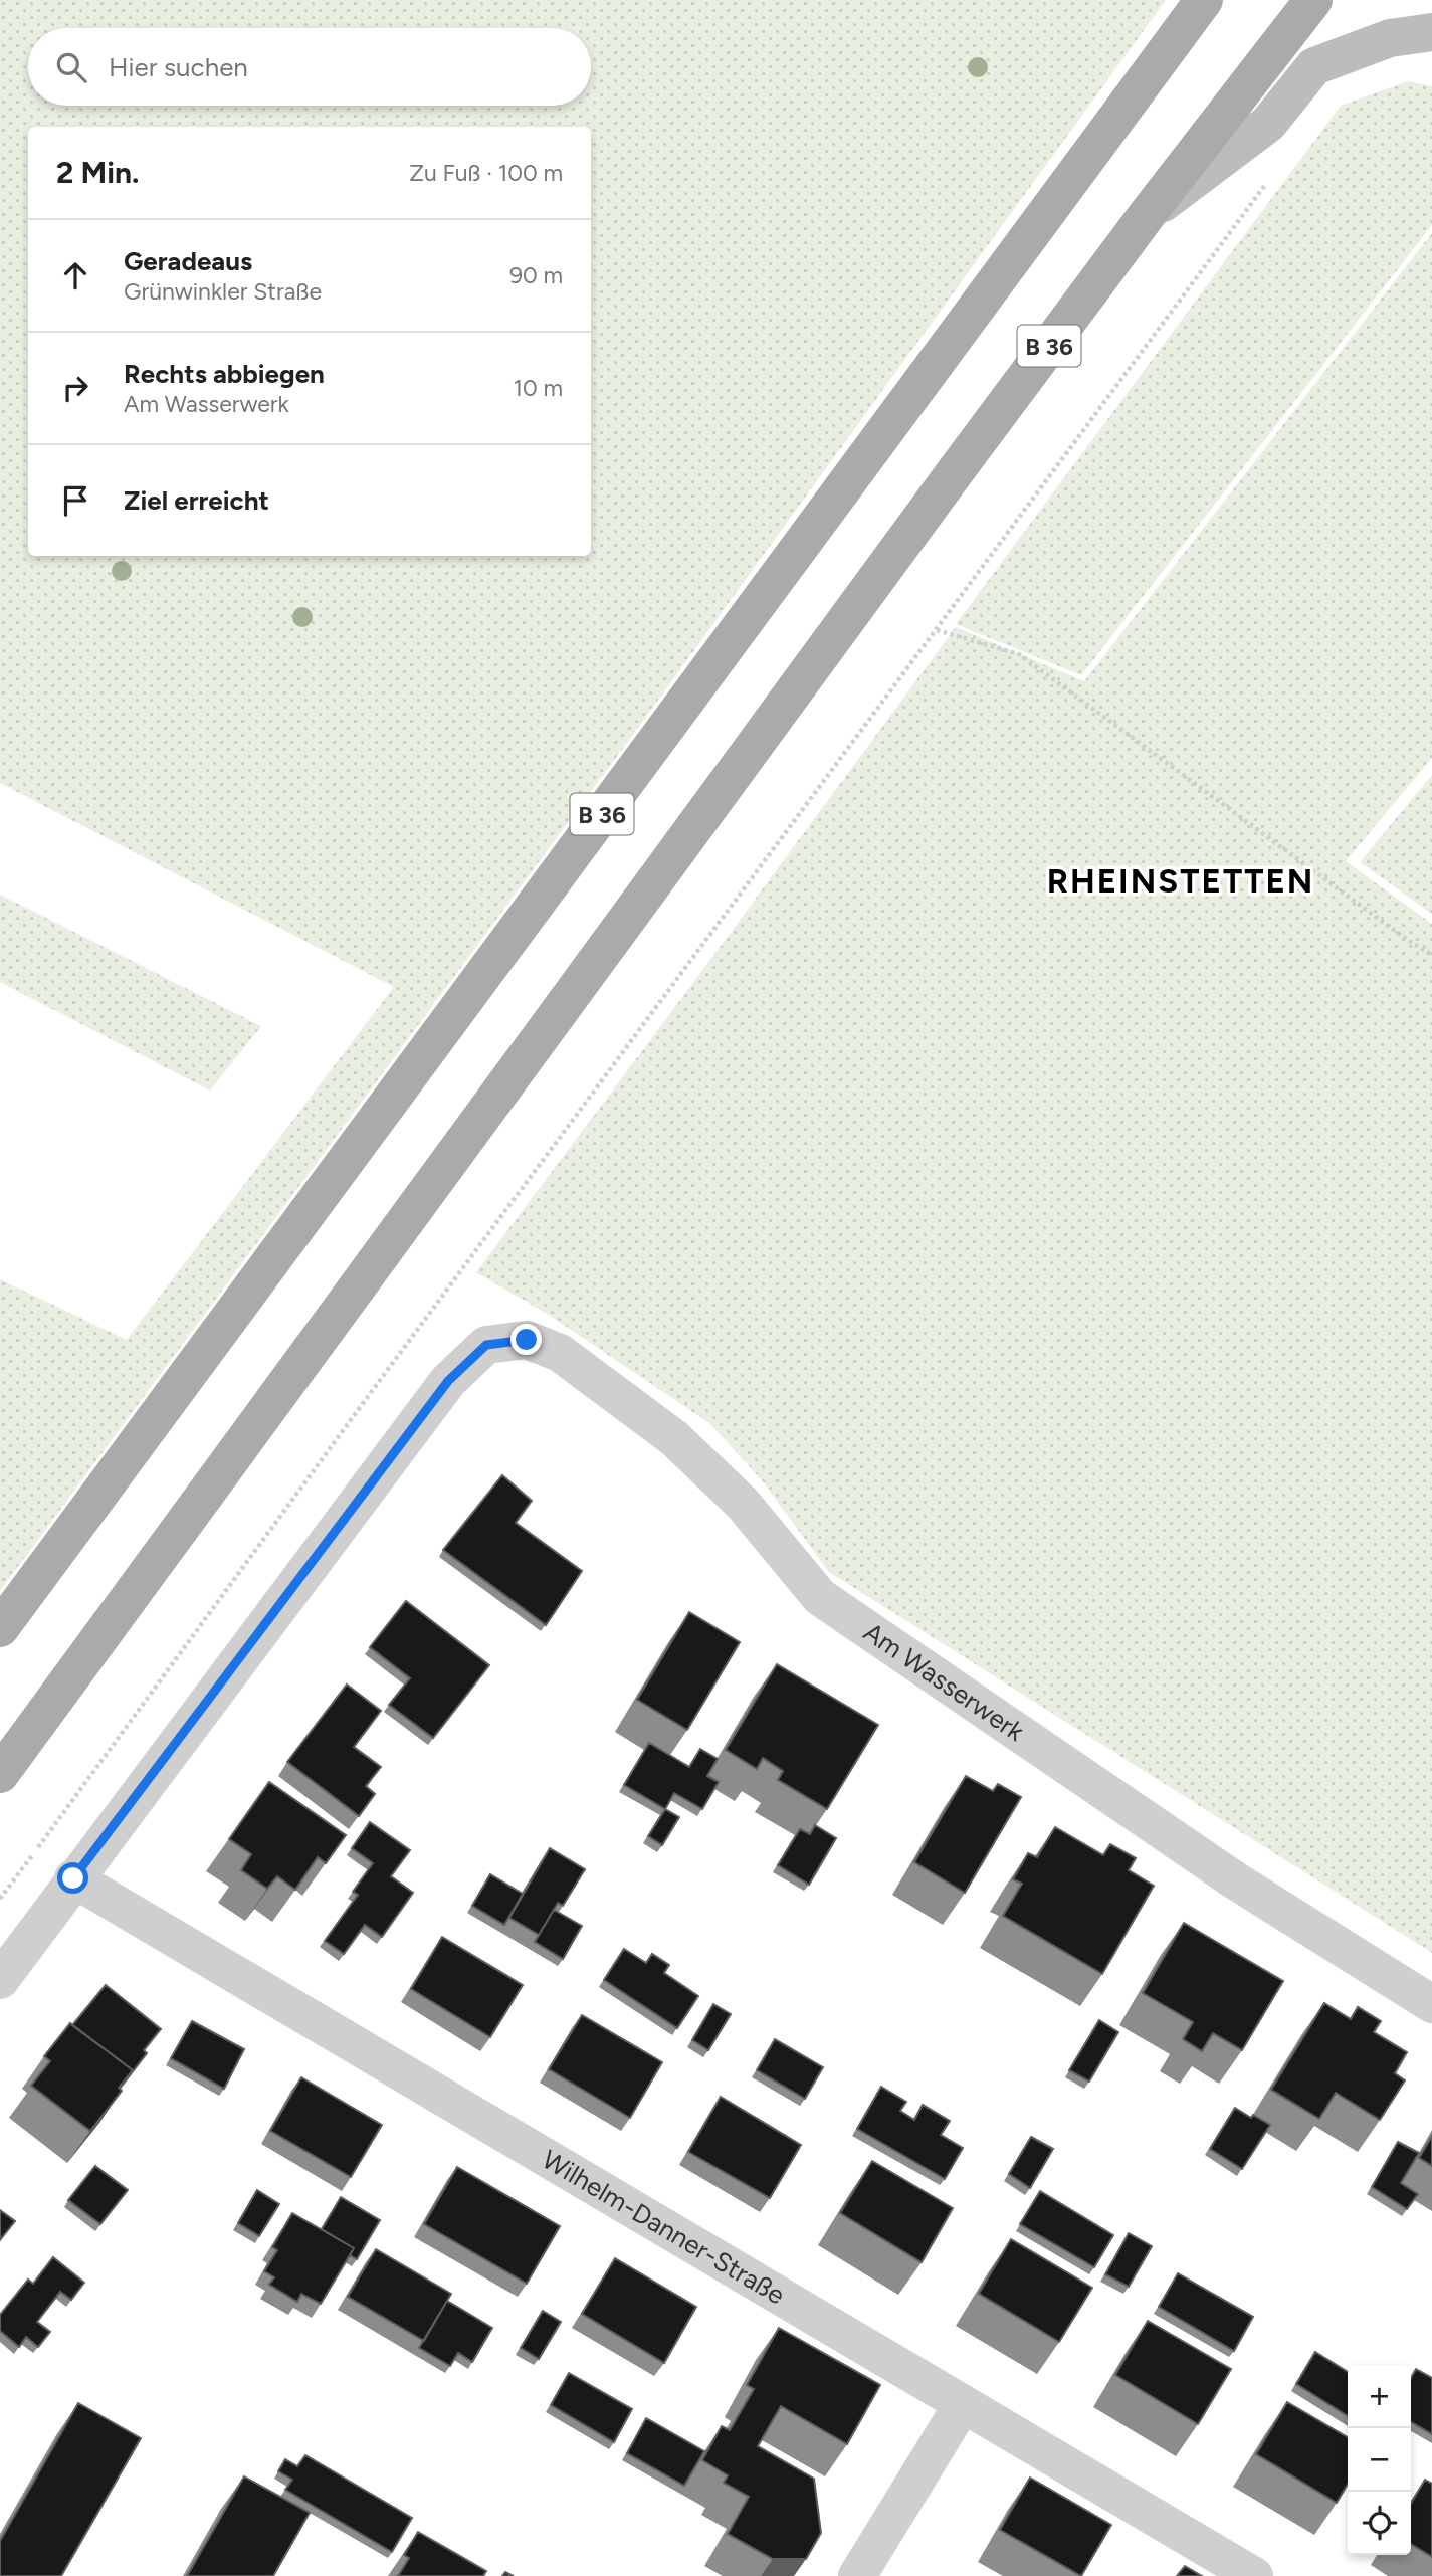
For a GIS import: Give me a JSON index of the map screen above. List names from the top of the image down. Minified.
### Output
{"streets":{"main road":["B 36"],"street":["Am Wasserwerk","Wilhelm-Danner-Straße"]},"crossings":[["Am Wasserwerk","Wilhelm-Danner-Straße"]],"districts":["RHEINSTETTEN"],"page":{"search":"Hier suchen","heading":["2 Min.","Zu Fuß · 100 m"],"list":[["Geradeaus","Grünwinkler Straße","90 m"],["Rechts abbiegen","Am Wasserwerk","10 m"],"Ziel erreicht"],"map_buttons":["+","−"]}}
